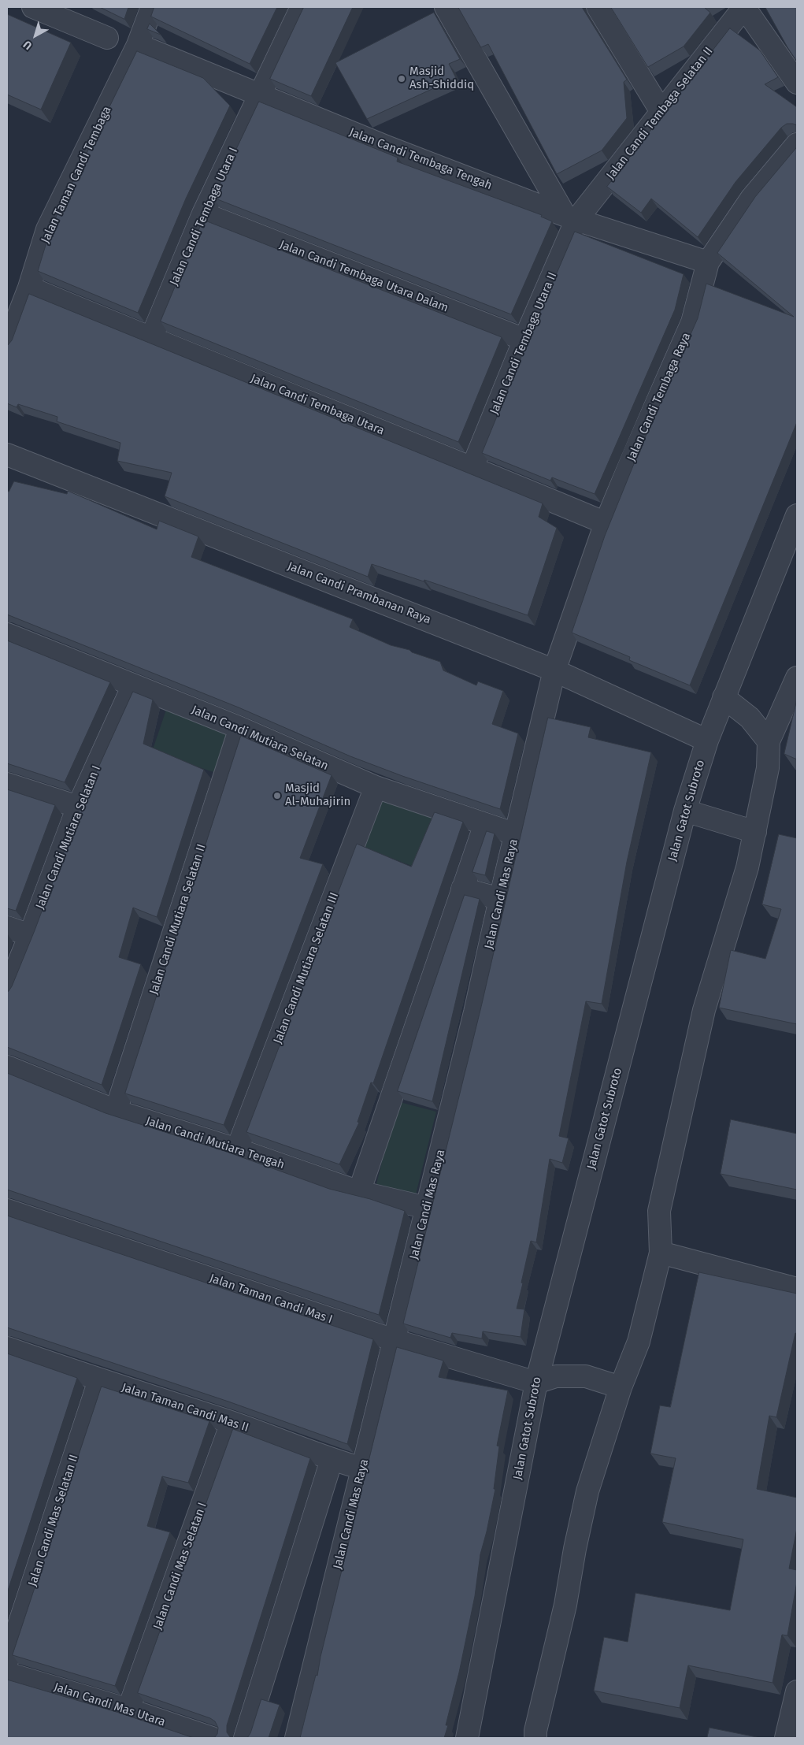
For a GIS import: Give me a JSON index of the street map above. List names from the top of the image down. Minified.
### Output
{"streets":{"street":["Jalan Candi Tembaga Selatan II","Jalan Candi Tembaga Tengah","Jalan Taman Candi Tembaga","Jalan Candi Tembaga Utara I","Jalan Candi Tembaga Utara Dalam","Jalan Candi Tembaga Utara II","Jalan Candi Tembaga Raya","Jalan Candi Tembaga Utara","Jalan Candi Prambanan Raya","Jalan Candi Mutiara Selatan","Jalan Gatot Subroto","Jalan Candi Mutiara Selatan I","Jalan Candi Mas Raya","Jalan Candi Mutiara Selatan II","Jalan Candi Mutiara Selatan III","Jalan Candi Mutiara Tengah","Jalan Taman Candi Mas I","Jalan Taman Candi Mas II","Jalan Candi Mas Selatan II","Jalan Candi Mas Selatan I","Jalan Candi Mas Utara"]},"crossings":[["Jalan Candi Tembaga Selatan II","Jalan Candi Tembaga Tengah"],["Jalan Candi Tembaga Selatan II","Jalan Candi Tembaga Utara II"],["Jalan Candi Tembaga Tengah","Jalan Taman Candi Tembaga"],["Jalan Candi Tembaga Tengah","Jalan Candi Tembaga Utara I"],["Jalan Candi Tembaga Tengah","Jalan Candi Tembaga Utara II"],["Jalan Candi Tembaga Tengah","Jalan Candi Tembaga Raya"],["Jalan Taman Candi Tembaga","Jalan Candi Tembaga Utara"],["Jalan Candi Tembaga Utara I","Jalan Candi Tembaga Utara Dalam"],["Jalan Candi Tembaga Utara I","Jalan Candi Tembaga Utara"],["Jalan Candi Tembaga Utara Dalam","Jalan Candi Tembaga Utara II"],["Jalan Candi Tembaga Utara II","Jalan Candi Tembaga Utara"],["Jalan Candi Tembaga Raya","Jalan Candi Tembaga Utara"],["Jalan Candi Tembaga Raya","Jalan Candi Prambanan Raya"],["Jalan Candi Tembaga Raya","Jalan Candi Mas Raya"],["Jalan Candi Prambanan Raya","Jalan Gatot Subroto"],["Jalan Candi Prambanan Raya","Jalan Candi Mas Raya"],["Jalan Candi Mutiara Selatan","Jalan Candi Mutiara Selatan I"],["Jalan Candi Mutiara Selatan","Jalan Candi Mas Raya"],["Jalan Candi Mutiara Selatan","Jalan Candi Mutiara Selatan II"],["Jalan Candi Mutiara Selatan","Jalan Candi Mutiara Selatan III"],["Jalan Gatot Subroto","Jalan Taman Candi Mas I"],["Jalan Candi Mas Raya","Jalan Candi Mutiara Tengah"],["Jalan Candi Mas Raya","Jalan Taman Candi Mas I"],["Jalan Candi Mas Raya","Jalan Taman Candi Mas II"],["Jalan Candi Mutiara Selatan II","Jalan Candi Mutiara Tengah"],["Jalan Candi Mutiara Selatan III","Jalan Candi Mutiara Tengah"],["Jalan Taman Candi Mas II","Jalan Candi Mas Selatan II"],["Jalan Taman Candi Mas II","Jalan Candi Mas Selatan I"],["Jalan Candi Mas Selatan I","Jalan Candi Mas Utara"]],"places":["Masjid Ash-Shiddiq","Masjid Al-Muhajirin"],"north":"bottom left"}
